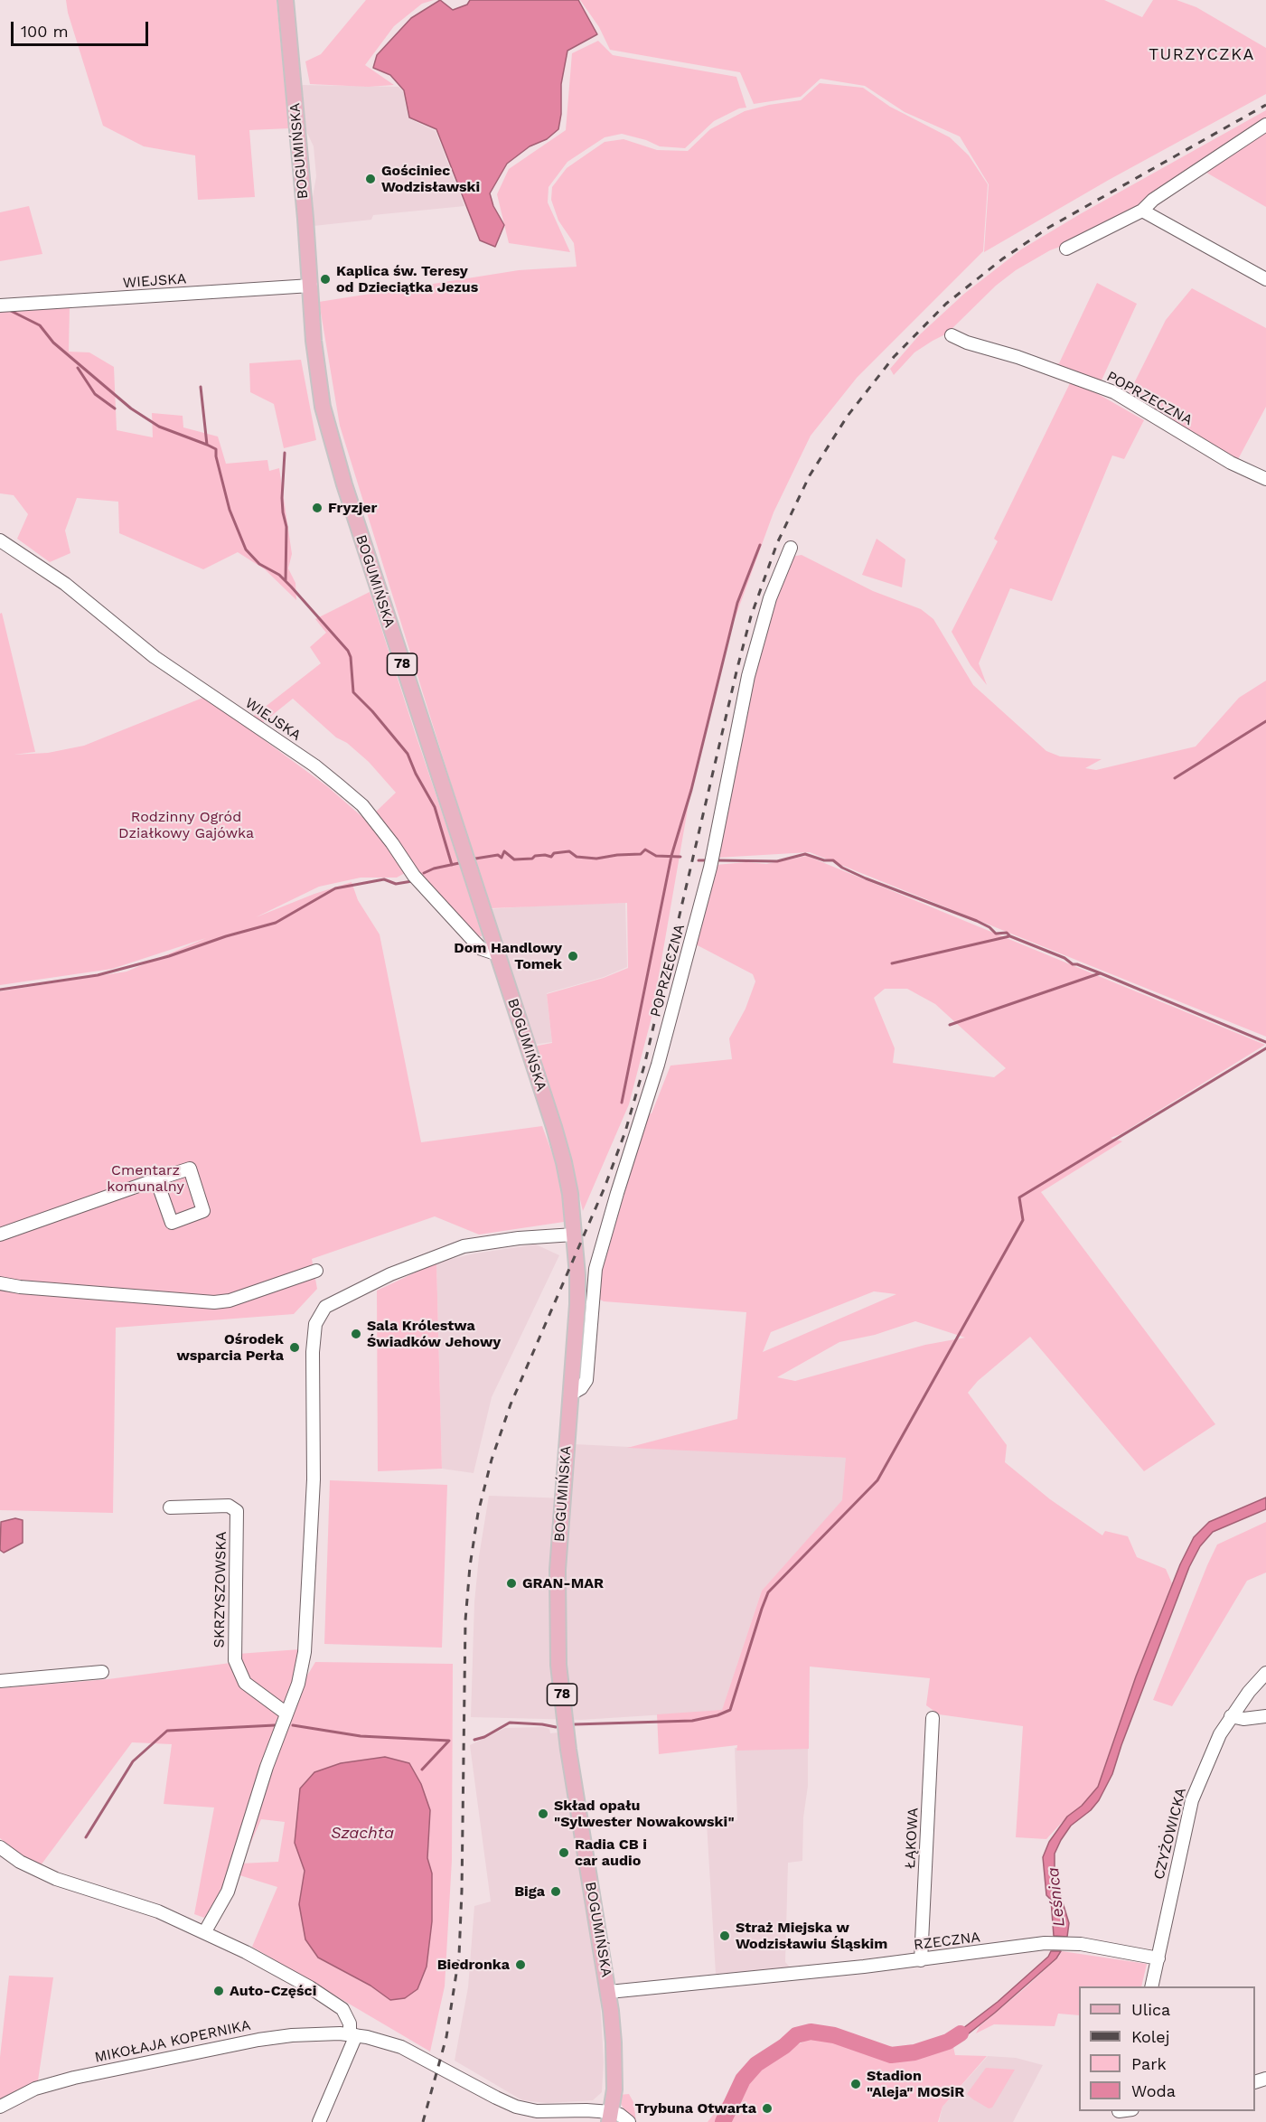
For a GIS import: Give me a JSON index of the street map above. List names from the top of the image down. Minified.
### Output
{"streets":{"main road":["BOGUMIŃSKA","78"],"street":["WIEJSKA","POPRZECZNA","SKRZYSZOWSKA","CZYŻOWICKA","ŁĄKOWA","RZECZNA","MIKOŁAJA KOPERNIKA"]},"crossings":[["BOGUMIŃSKA","WIEJSKA"],["BOGUMIŃSKA","POPRZECZNA"],["BOGUMIŃSKA","RZECZNA"],["BOGUMIŃSKA","MIKOŁAJA KOPERNIKA"],["CZYŻOWICKA","RZECZNA"],["ŁĄKOWA","RZECZNA"]],"districts":["TURZYCZKA"],"water":["Szachta","Leśnica"],"parks":["Rodzinny Ogród Działkowy Gajówka","Cmentarz komunalny"],"places":["Gościniec Wodzisławski","Kaplica św. Teresy od Dzieciątka Jezus","Fryzjer","Dom Handlowy Tomek","Sala Królestwa Świadków Jehowy","Ośrodek wsparcia Perła","GRAN-MAR","Skład opału \"Sylwester Nowakowski\"","Radia CB i car audio","Biga","Straż Miejska w Wodzisławiu Śląskim","Biedronka","Auto-Części","Stadion \"Aleja\" MOSiR","Trybuna Otwarta"],"legend":["Ulica","Kolej","Park","Woda"],"scale_bar":"100 m"}
